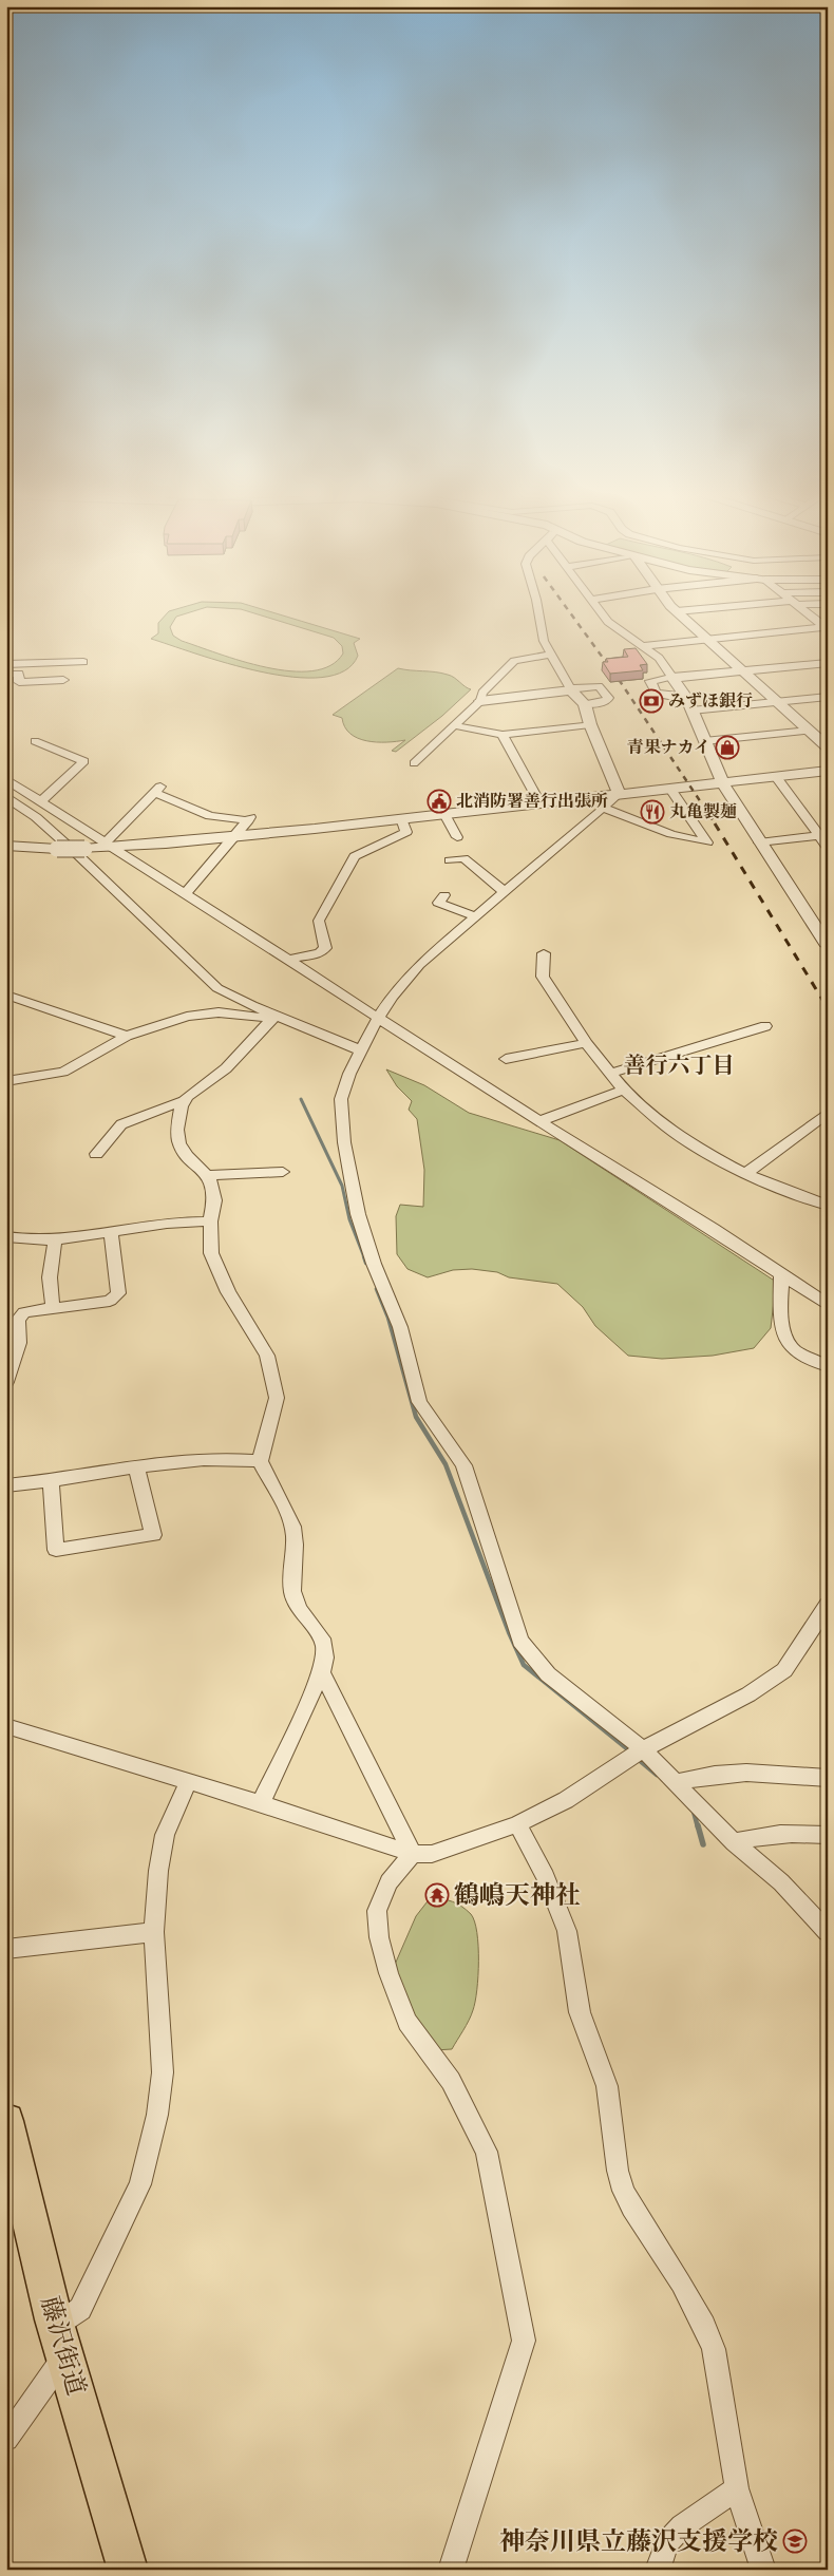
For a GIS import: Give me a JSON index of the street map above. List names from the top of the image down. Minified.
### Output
{"streets":{"highway":["藤沢街道"]},"districts":["善行六丁目"],"places":{"bank":["みずほ銀行"],"shop":["青果ナカイ"],"public building":["北消防署善行出張所"],"restaurant":["丸亀製麺"],"temple":["鶴嶋天神社"],"school or university":["神奈川県立藤沢支援学校"]}}
